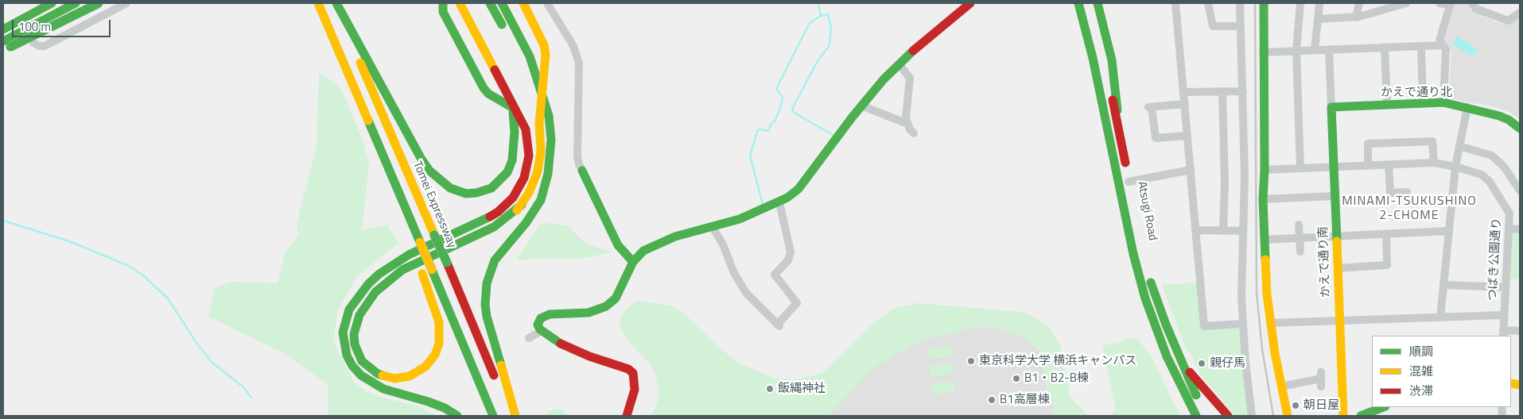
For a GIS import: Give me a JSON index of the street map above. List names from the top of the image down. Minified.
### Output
{"streets":{"main road":["かえで通り北","Tomei Expressway","Atsugi Road","かえで通り南"],"street":["つばき公園通り"]},"crossings":[["かえで通り北","かえで通り南"],["つばき公園通り","かえで通り南"]],"districts":["MINAMI-TSUKUSHINO 2-CHOME"],"places":["東京科学大学 横浜キャンパス","親仔馬","B1・B2-B棟","飯縄神社","B1高層棟","朝日屋"],"legend":["順調","混雑","渋滞"],"scale_bar":"100 m"}
